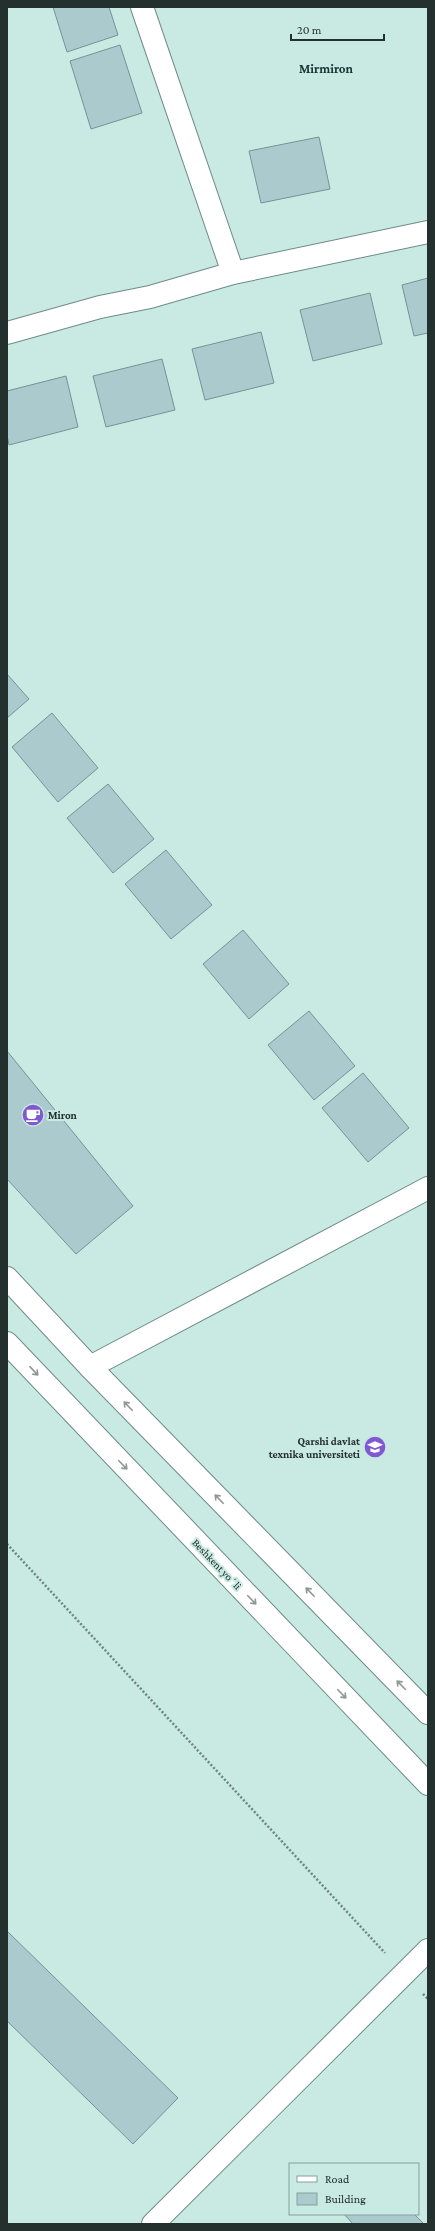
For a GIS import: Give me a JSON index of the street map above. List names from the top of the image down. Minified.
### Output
{"streets":{"street":["Beshkent yoʻli"]},"districts":["Mirmiron"],"places":{"cafe":["Miron"],"school or university":["Qarshi davlat texnika universiteti"]},"legend":["Road","Building"],"scale_bar":"20 m"}
